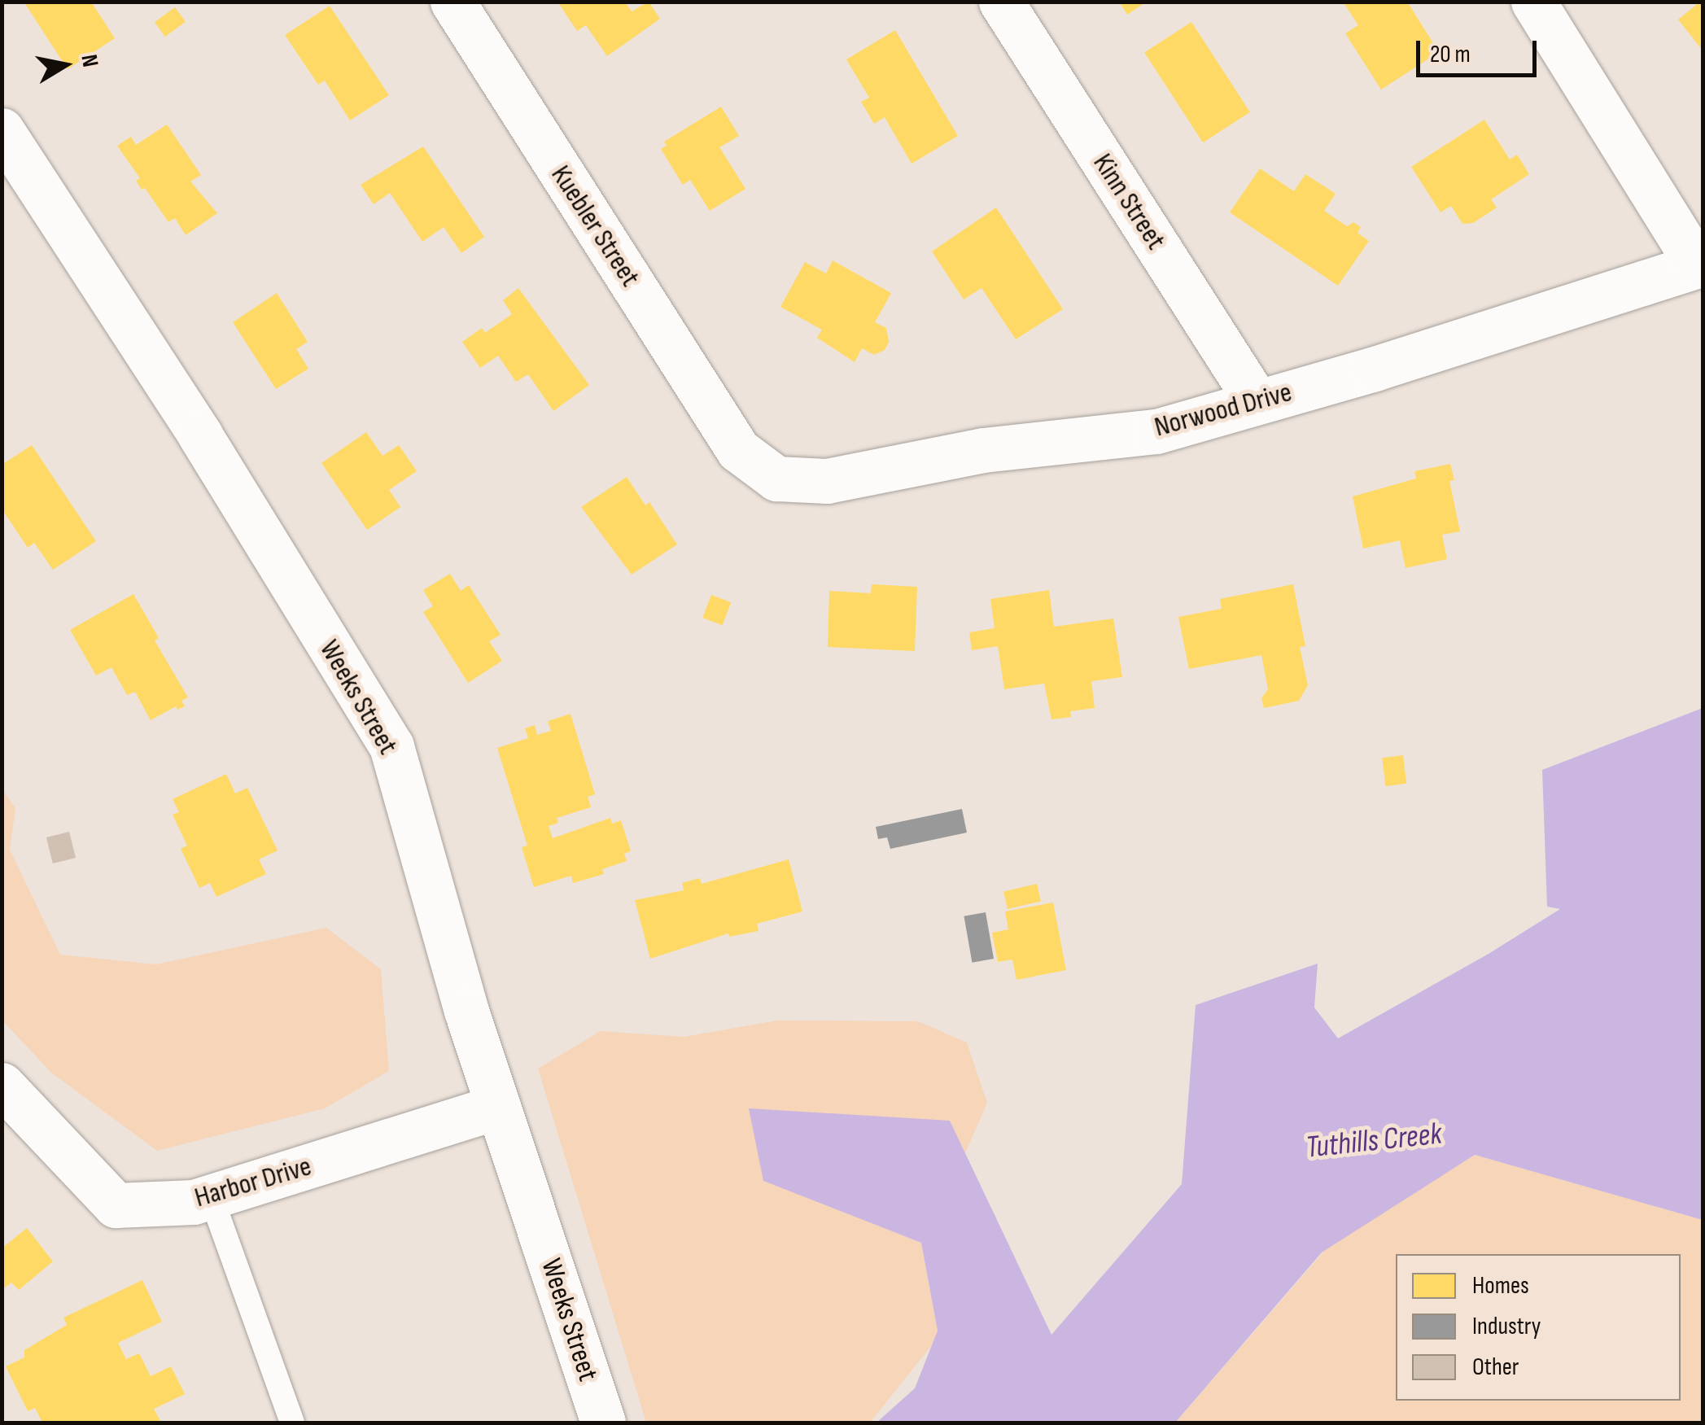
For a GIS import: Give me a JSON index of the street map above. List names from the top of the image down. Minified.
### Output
{"streets":{"street":["Kinn Street","Kuebler Street","Norwood Drive","Weeks Street","Harbor Drive"]},"crossings":[["Kinn Street","Norwood Drive"],["Kuebler Street","Norwood Drive"],["Weeks Street","Harbor Drive"]],"water":["Tuthills Creek"],"legend":["Homes","Industry","Other"],"scale_bar":"20 m","north":"right"}
